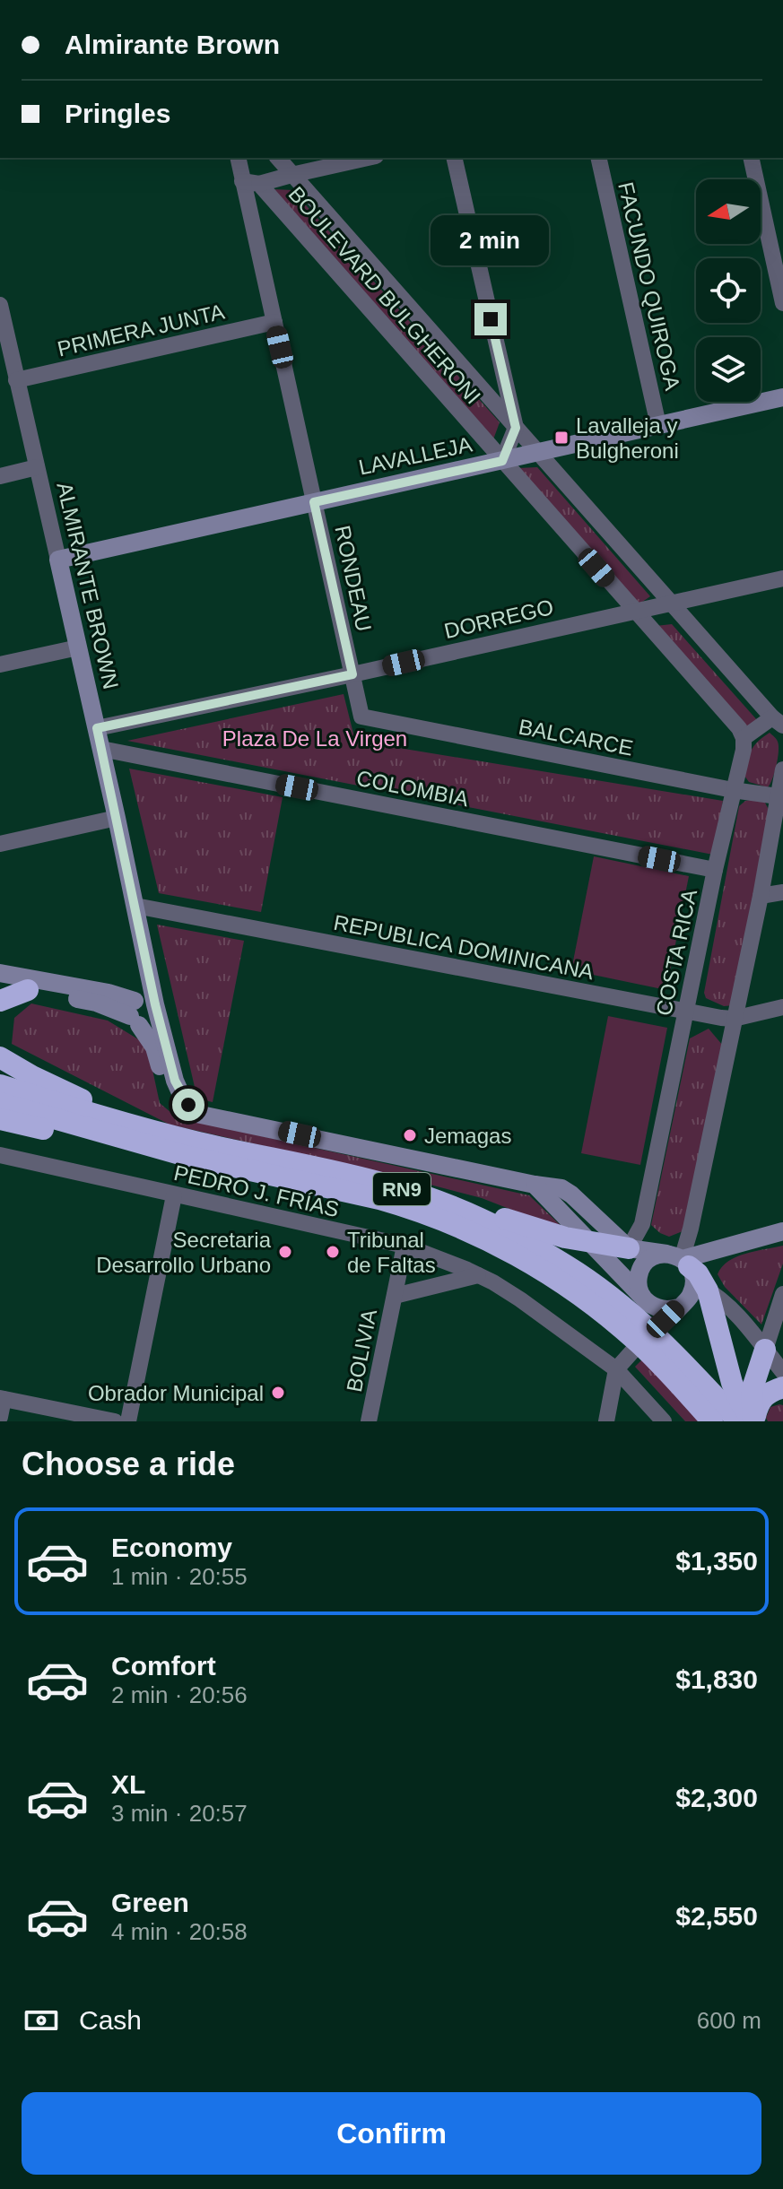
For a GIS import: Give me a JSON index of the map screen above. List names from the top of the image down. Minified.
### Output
{"streets":{"highway":["RN9"],"street":["FACUNDO QUIROGA","BOULEVARD BULGHERONI","PRIMERA JUNTA","LAVALLEJA","RONDEAU","ALMIRANTE BROWN","DORREGO","BALCARCE","COLOMBIA","REPUBLICA DOMINICANA","COSTA RICA","PEDRO J. FRÍAS","BOLIVIA"]},"crossings":[["FACUNDO QUIROGA","LAVALLEJA"],["BOULEVARD BULGHERONI","LAVALLEJA"],["BOULEVARD BULGHERONI","RONDEAU"],["BOULEVARD BULGHERONI","DORREGO"],["BOULEVARD BULGHERONI","COSTA RICA"],["PRIMERA JUNTA","RONDEAU"],["PRIMERA JUNTA","ALMIRANTE BROWN"],["LAVALLEJA","RONDEAU"],["LAVALLEJA","ALMIRANTE BROWN"],["RONDEAU","DORREGO"],["RONDEAU","BALCARCE"],["ALMIRANTE BROWN","DORREGO"],["ALMIRANTE BROWN","COLOMBIA"],["ALMIRANTE BROWN","REPUBLICA DOMINICANA"],["BALCARCE","COSTA RICA"],["COLOMBIA","COSTA RICA"],["REPUBLICA DOMINICANA","COSTA RICA"],["PEDRO J. FRÍAS","BOLIVIA"]],"parks":["Plaza De La Virgen"],"places":{"transit":["Lavalleja y Bulgheroni"],"other":["Jemagas","Secretaria Desarrollo Urbano","Tribunal de Faltas","Obrador Municipal"]},"north":"left","page":{"banner":["Almirante Brown","Pringles"],"bubble":"2 min","heading":"Choose a ride","list":[{"name":"Economy","note":"1 min · 20:55","value":"$1,350"},{"name":"Comfort","note":"2 min · 20:56","value":"$1,830"},{"name":"XL","note":"3 min · 20:57","value":"$2,300"},{"name":"Green","note":"4 min · 20:58","value":"$2,550"}],"pay":["Cash","600 m"],"buttons":"Confirm"}}
